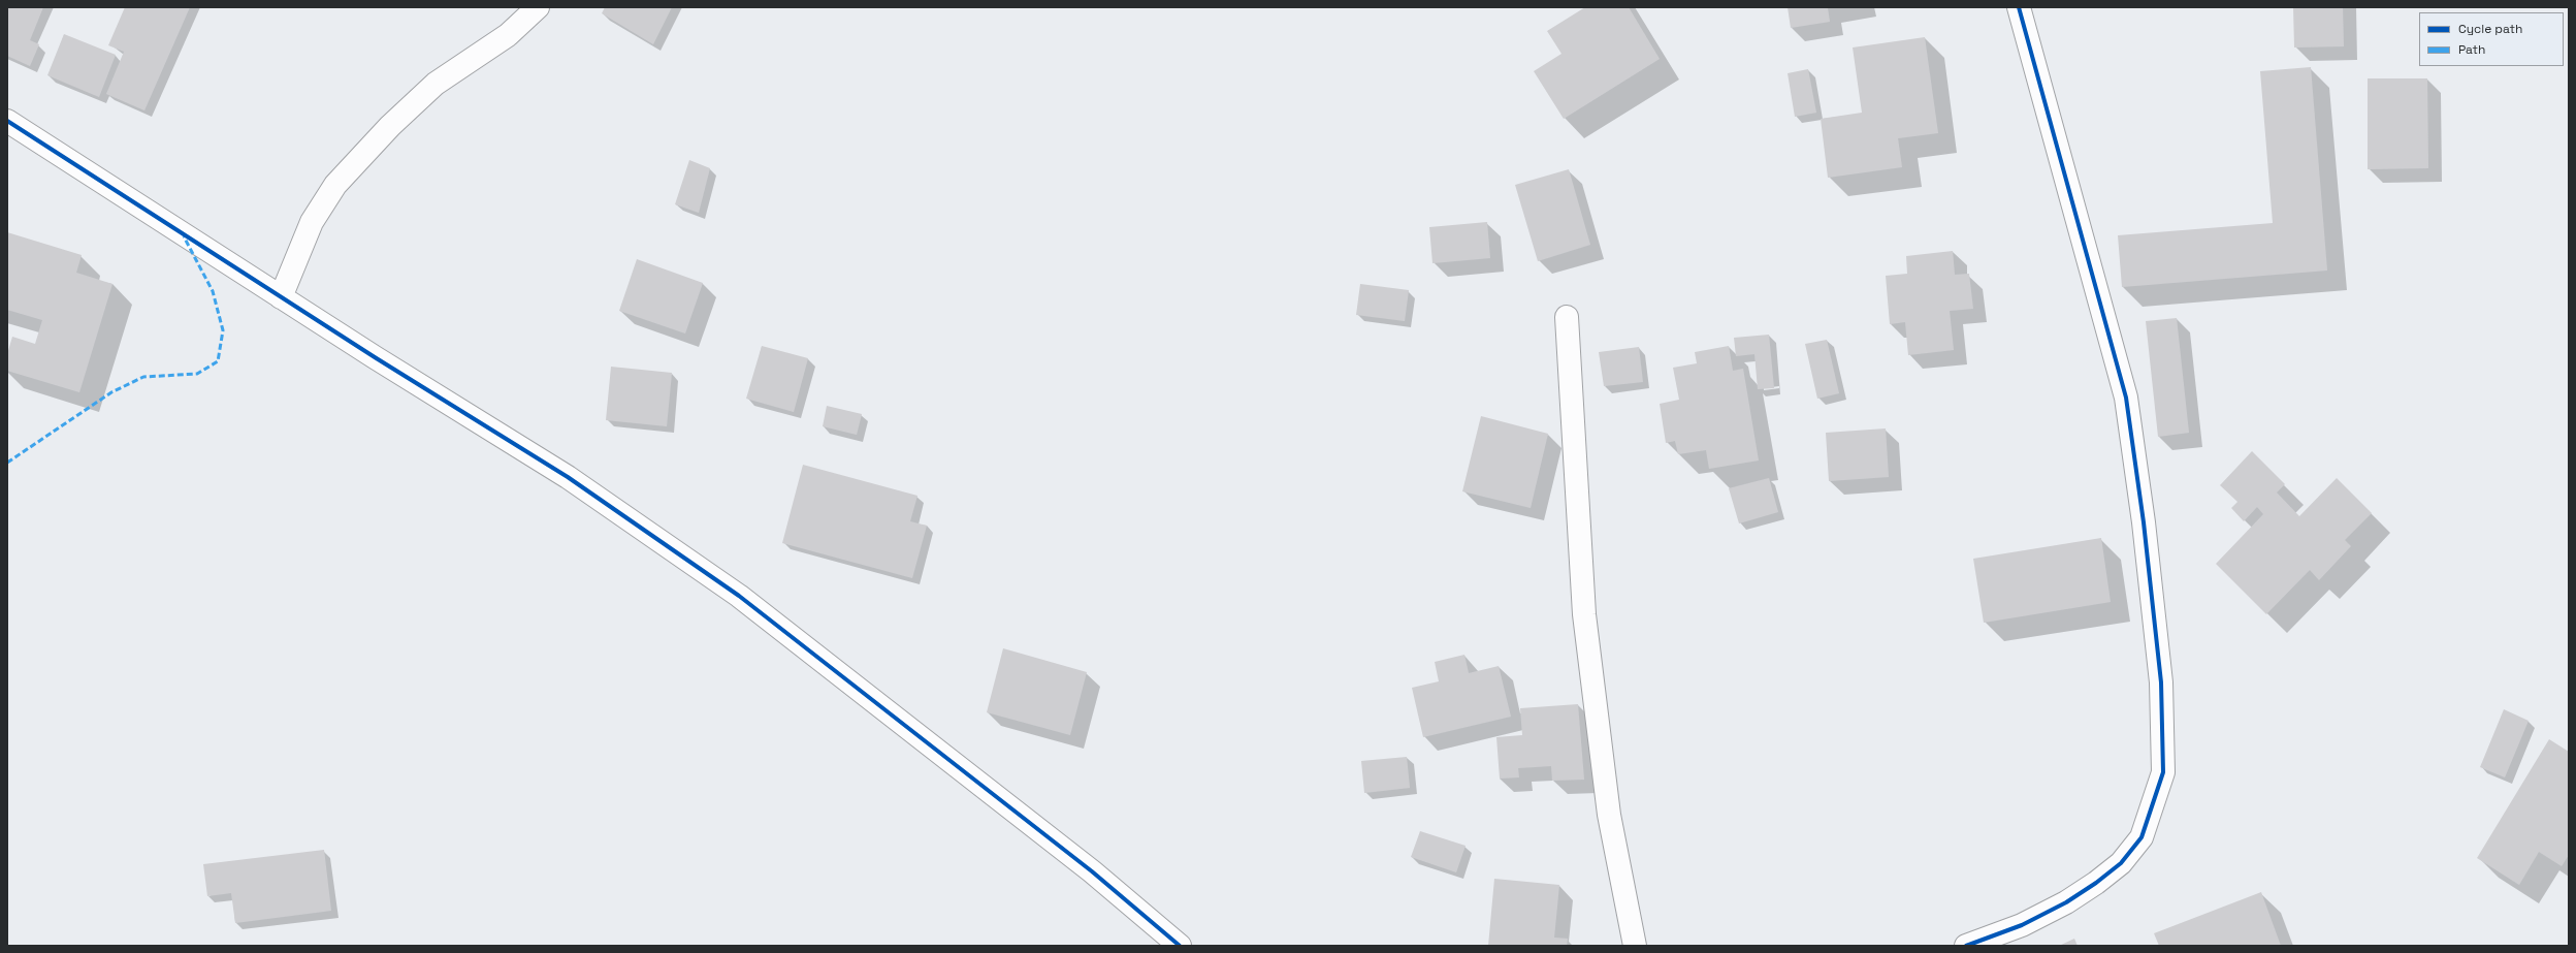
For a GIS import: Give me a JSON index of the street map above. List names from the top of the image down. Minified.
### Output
{"legend":["Cycle path","Path"]}
